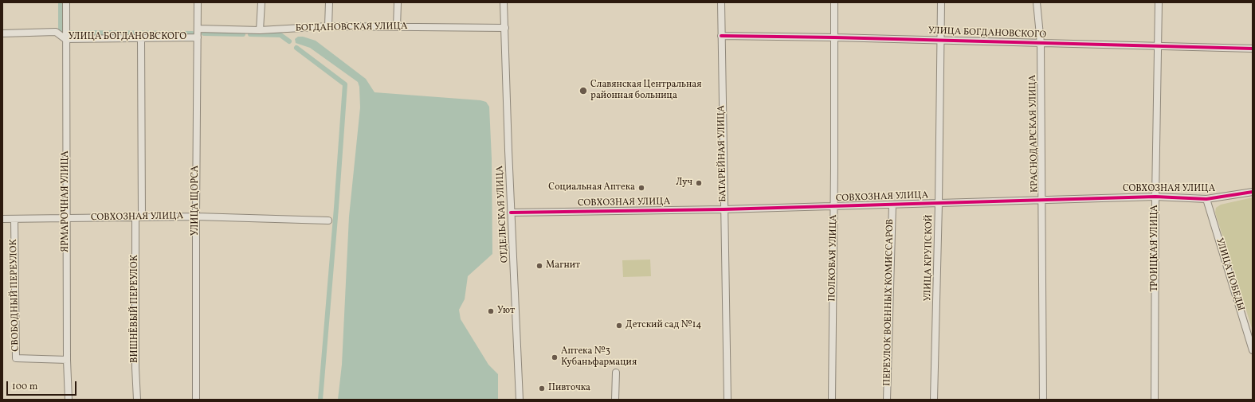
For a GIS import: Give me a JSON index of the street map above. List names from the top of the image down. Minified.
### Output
{"streets":{"street":["БОГДАНОВСКАЯ УЛИЦА","УЛИЦА БОГДАНОВСКОГО","КРАСНОДАРСКАЯ УЛИЦА","БАТАРЕЙНАЯ УЛИЦА","СОВХОЗНАЯ УЛИЦА","УЛИЦА ЩОРСА","ЯРМАРОЧНАЯ УЛИЦА","ОТДЕЛЬСКАЯ УЛИЦА","ТРОИЦКАЯ УЛИЦА","ПОЛКОВАЯ УЛИЦА","УЛИЦА КРУПСКОЙ","УЛИЦА ПОБЕДЫ","СВОБОДНЫЙ ПЕРЕУЛОК","ПЕРЕУЛОК ВОЕННЫХ КОМИССАРОВ","ВИШНЁВЫЙ ПЕРЕУЛОК"]},"crossings":[["БОГДАНОВСКАЯ УЛИЦА","УЛИЦА ЩОРСА"],["БОГДАНОВСКАЯ УЛИЦА","ОТДЕЛЬСКАЯ УЛИЦА"],["УЛИЦА БОГДАНОВСКОГО","КРАСНОДАРСКАЯ УЛИЦА"],["УЛИЦА БОГДАНОВСКОГО","БАТАРЕЙНАЯ УЛИЦА"],["УЛИЦА БОГДАНОВСКОГО","УЛИЦА ЩОРСА"],["УЛИЦА БОГДАНОВСКОГО","ЯРМАРОЧНАЯ УЛИЦА"],["УЛИЦА БОГДАНОВСКОГО","ТРОИЦКАЯ УЛИЦА"],["УЛИЦА БОГДАНОВСКОГО","ПОЛКОВАЯ УЛИЦА"],["УЛИЦА БОГДАНОВСКОГО","УЛИЦА КРУПСКОЙ"],["УЛИЦА БОГДАНОВСКОГО","ВИШНЁВЫЙ ПЕРЕУЛОК"],["КРАСНОДАРСКАЯ УЛИЦА","СОВХОЗНАЯ УЛИЦА"],["БАТАРЕЙНАЯ УЛИЦА","СОВХОЗНАЯ УЛИЦА"],["СОВХОЗНАЯ УЛИЦА","УЛИЦА ЩОРСА"],["СОВХОЗНАЯ УЛИЦА","ЯРМАРОЧНАЯ УЛИЦА"],["СОВХОЗНАЯ УЛИЦА","ОТДЕЛЬСКАЯ УЛИЦА"],["СОВХОЗНАЯ УЛИЦА","ТРОИЦКАЯ УЛИЦА"],["СОВХОЗНАЯ УЛИЦА","ПОЛКОВАЯ УЛИЦА"],["СОВХОЗНАЯ УЛИЦА","УЛИЦА КРУПСКОЙ"],["СОВХОЗНАЯ УЛИЦА","УЛИЦА ПОБЕДЫ"],["СОВХОЗНАЯ УЛИЦА","СВОБОДНЫЙ ПЕРЕУЛОК"],["СОВХОЗНАЯ УЛИЦА","ПЕРЕУЛОК ВОЕННЫХ КОМИССАРОВ"],["СОВХОЗНАЯ УЛИЦА","ВИШНЁВЫЙ ПЕРЕУЛОК"],["ЯРМАРОЧНАЯ УЛИЦА","СВОБОДНЫЙ ПЕРЕУЛОК"]],"places":["Славянская Центральная районная больница","Луч","Социальная Аптека","Магнит","Уют","Детский сад №14","Аптека №3 Кубаньфармация","Пивточка"],"scale_bar":"100 m"}
